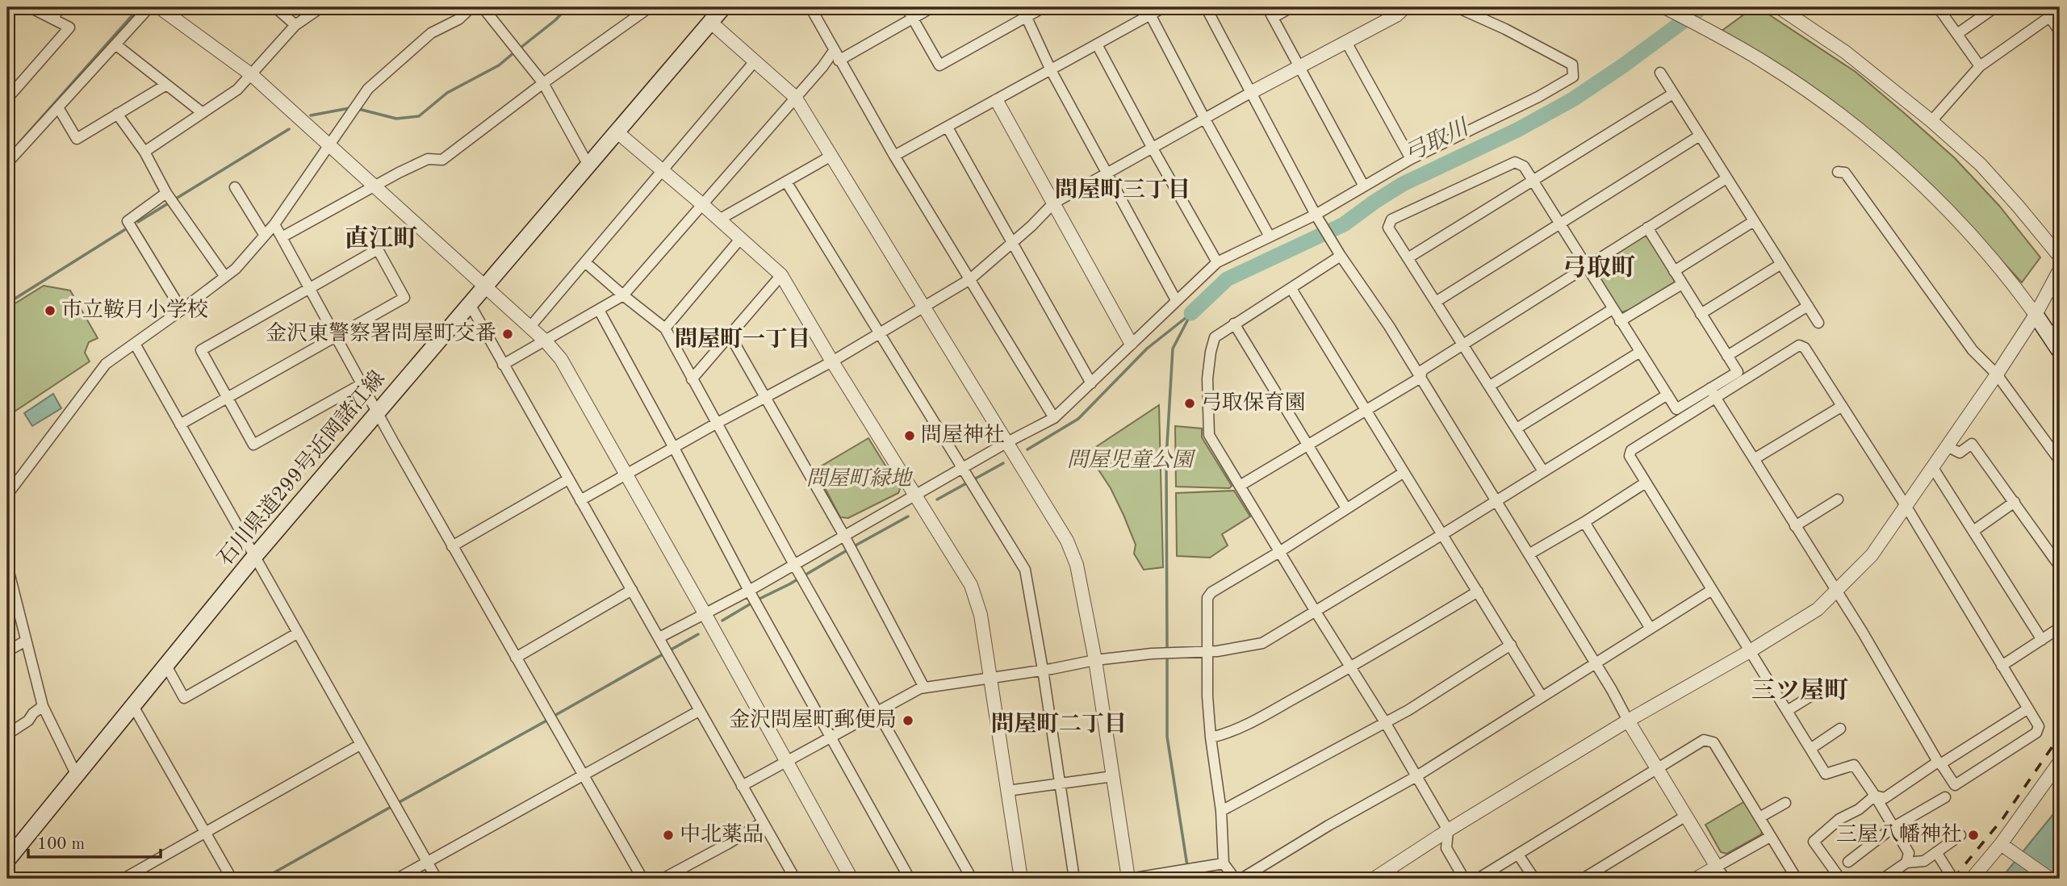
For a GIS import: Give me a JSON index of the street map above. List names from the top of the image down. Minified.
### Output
{"streets":{"main road":["石川県道299号近岡諸江線"]},"districts":["問屋町三丁目","直江町","弓取町","問屋町一丁目","三ツ屋町","問屋町二丁目"],"water":["弓取川"],"parks":["問屋児童公園","問屋町緑地"],"places":["市立鞍月小学校","金沢東警察署問屋町交番","弓取保育園","問屋神社","金沢問屋町郵便局","中北薬品","三屋八幡神社"],"scale_bar":"100 m"}
